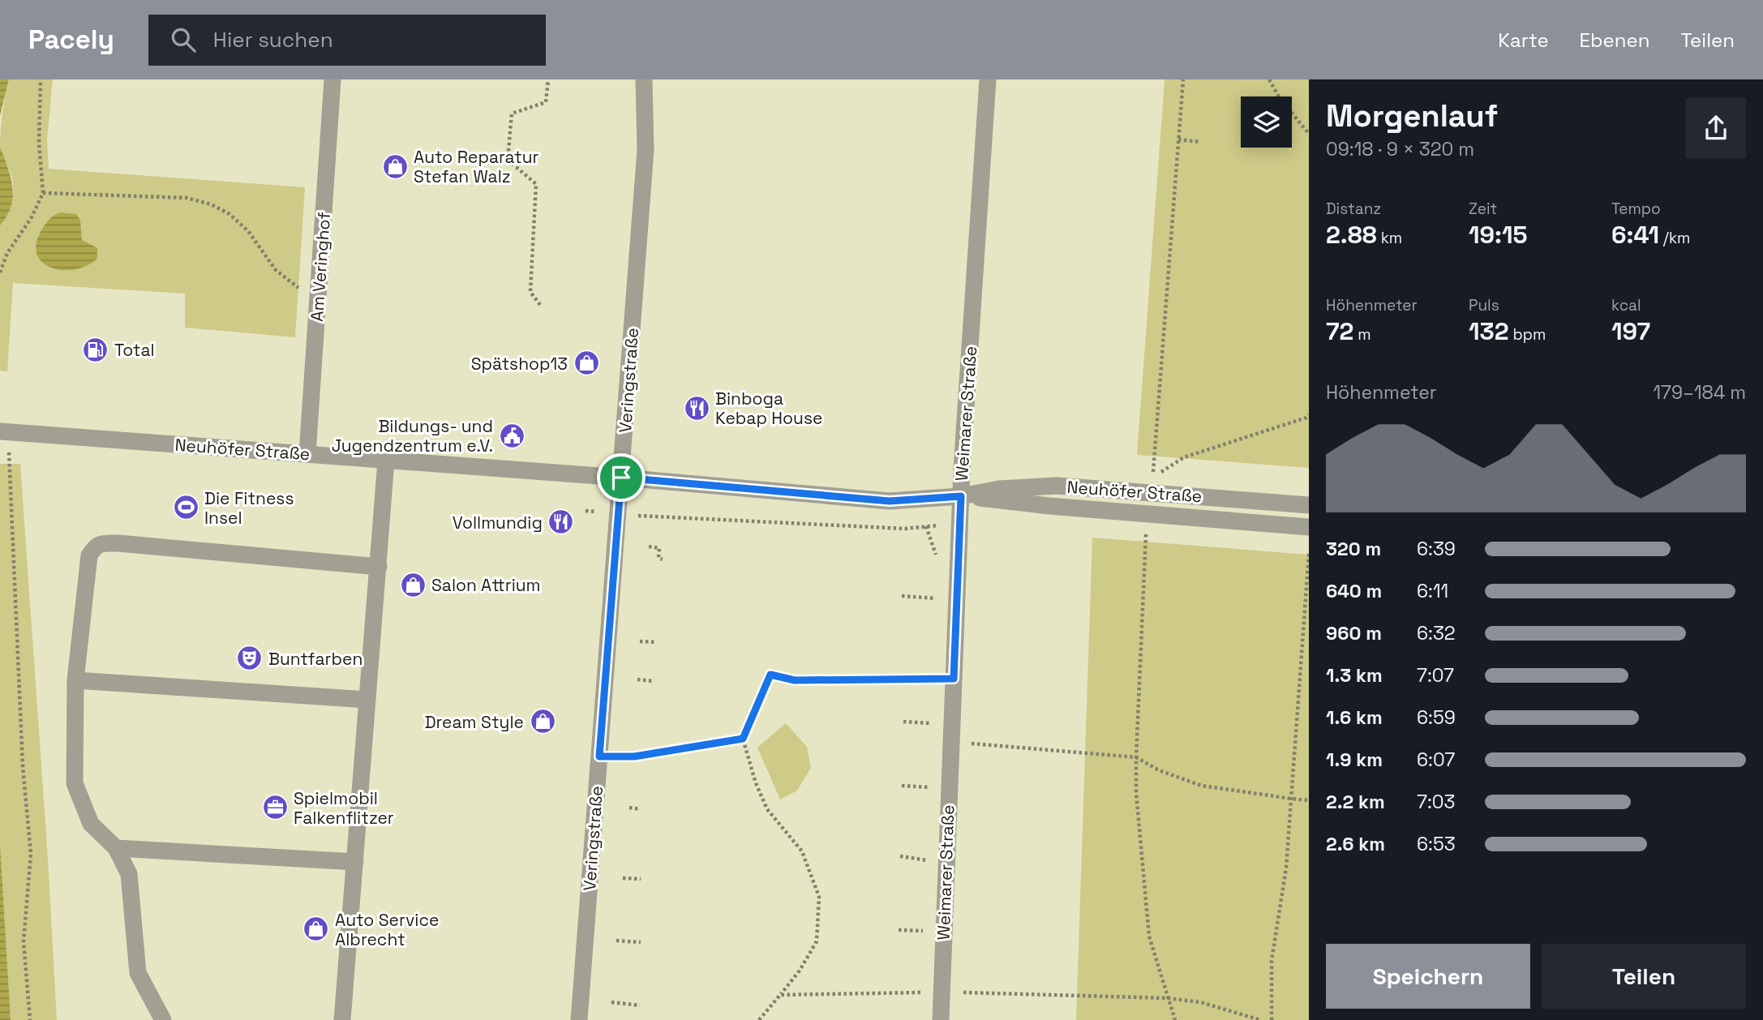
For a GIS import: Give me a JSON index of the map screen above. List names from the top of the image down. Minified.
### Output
{"streets":{"street":["Am Veringhof","Veringstraße","Weimarer Straße","Neuhöfer Straße"]},"crossings":[["Am Veringhof","Neuhöfer Straße"],["Veringstraße","Neuhöfer Straße"],["Weimarer Straße","Neuhöfer Straße"]],"places":{"shop":["Auto Reparatur Stefan Walz","Spätshop13","Salon Attrium","Dream Style","Auto Service Albrecht"],"fuel station":["Total"],"restaurant":["Binboga Kebap House","Vollmundig"],"public building":["Bildungs- und Jugendzentrum e.V."],"sports":["Die Fitness Insel"],"theatre":["Buntfarben"],"office":["Spielmobil Falkenflitzer"]},"page":{"header":"Pacely","search":"Hier suchen","nav":["Karte","Ebenen","Teilen"],"heading":["Morgenlauf","09:18 · 9 × 320 m"],"stats":[["Distanz","2.88 km"],["Zeit","19:15"],["Tempo","6:41 /km"],["Höhenmeter","72 m"],["Puls","132 bpm"],["kcal","197"]],"chart":["Höhenmeter","179–184 m"],"list":[{"name":"320 m","note":"6:39"},{"name":"640 m","note":"6:11"},{"name":"960 m","note":"6:32"},{"name":"1.3 km","note":"7:07"},{"name":"1.6 km","note":"6:59"},{"name":"1.9 km","note":"6:07"},{"name":"2.2 km","note":"7:03"},{"name":"2.6 km","note":"6:53"}],"buttons":["Speichern","Teilen"]}}
